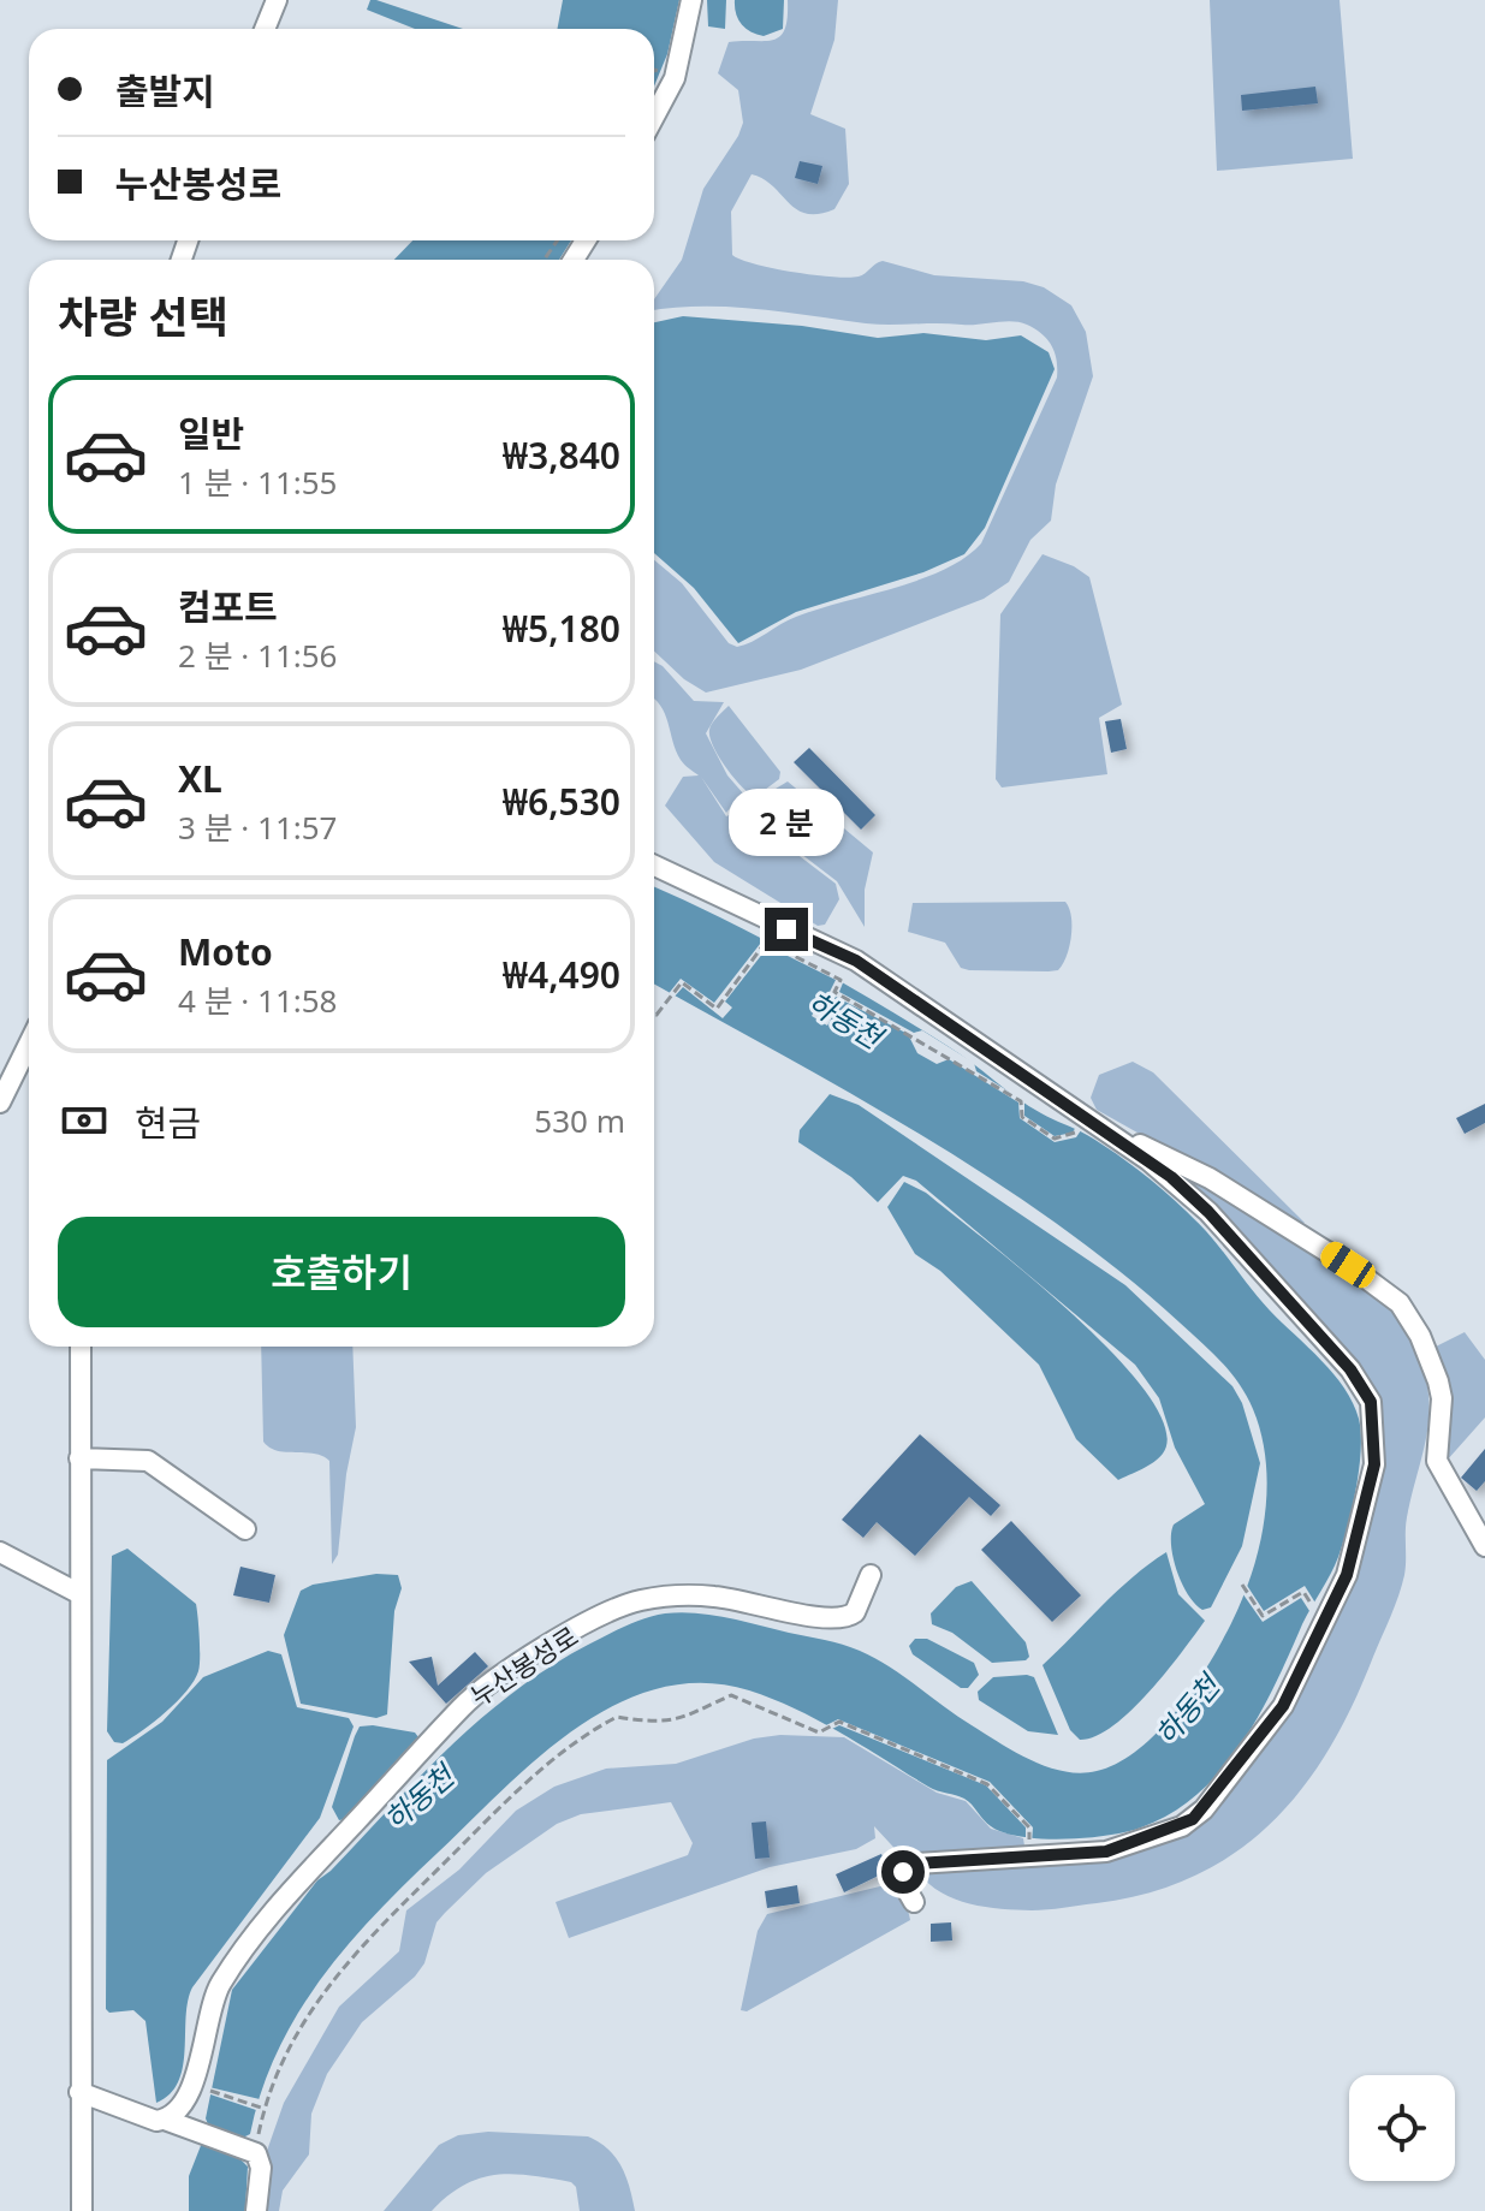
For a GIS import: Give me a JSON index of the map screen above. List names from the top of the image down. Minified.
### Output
{"streets":{"street":["누산봉성로"]},"water":["하동천"],"page":{"banner":["출발지","누산봉성로"],"heading":"차량 선택","list":[{"name":"일반","note":"1 분 · 11:55","value":"₩3,840"},{"name":"컴포트","note":"2 분 · 11:56","value":"₩5,180"},{"name":"XL","note":"3 분 · 11:57","value":"₩6,530"},{"name":"Moto","note":"4 분 · 11:58","value":"₩4,490"}],"bubble":"2 분","pay":["현금","530 m"],"buttons":"호출하기"}}
